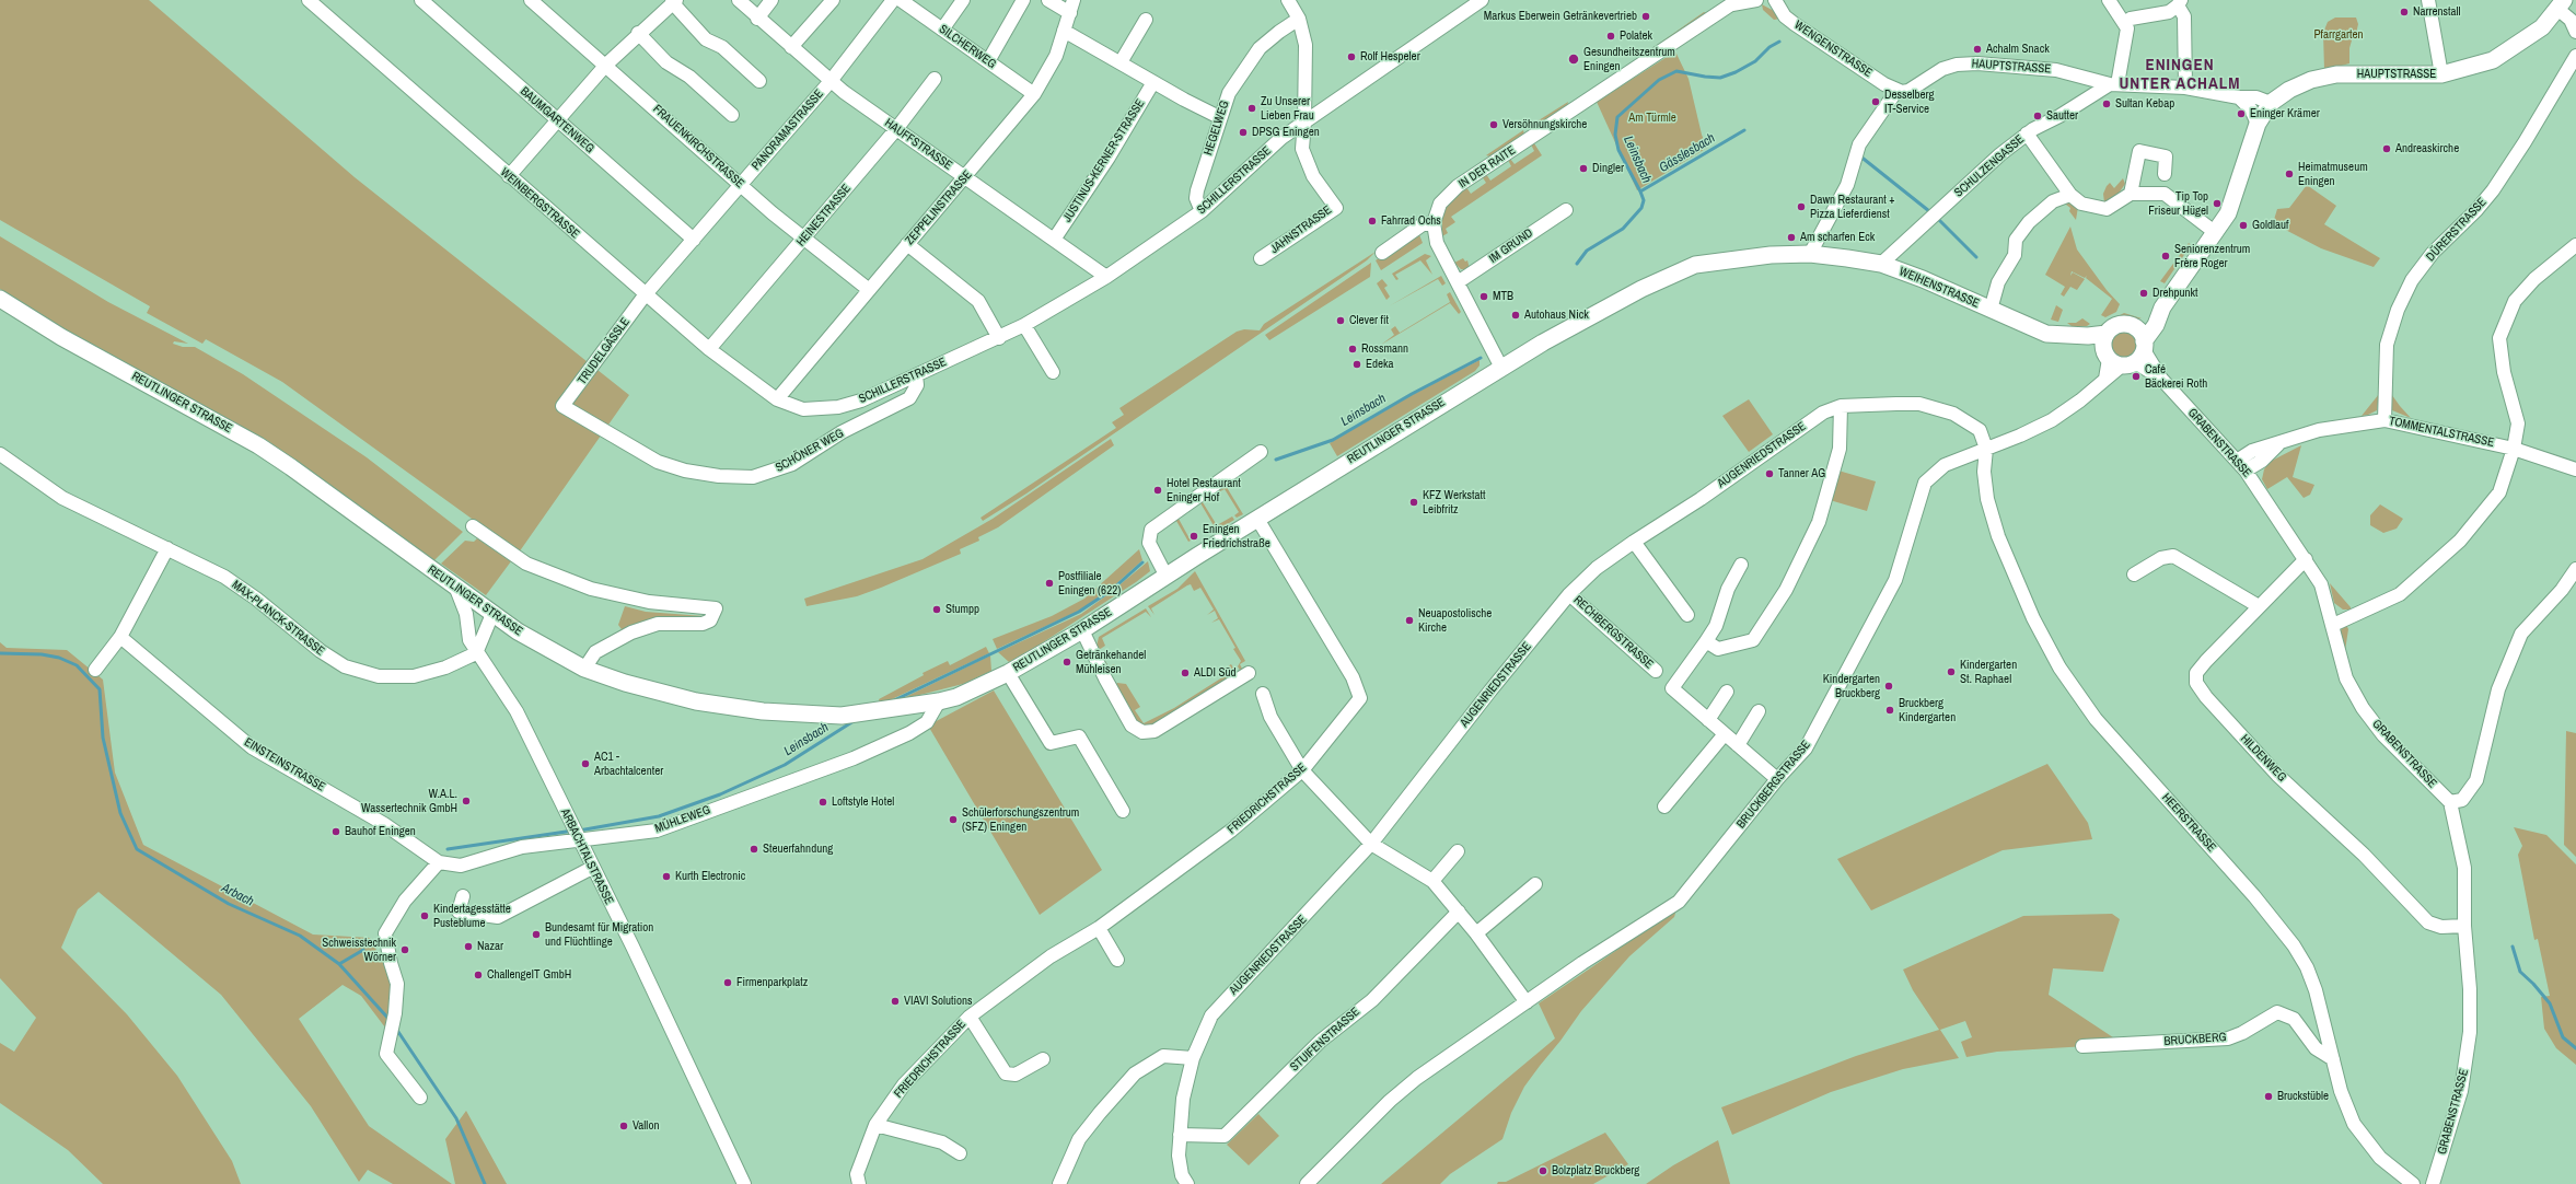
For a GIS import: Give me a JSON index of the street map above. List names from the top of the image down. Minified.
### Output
{"streets":{"main road":["HAUPTSTRASSE","WEIHENSTRASSE","REUTLINGER STRASSE"],"street":["SILCHERWEG","WENGENSTRASSE","BAUMGARTENWEG","HEGELWEG","PANORAMASTRASSE","HAUFFSTRASSE","FRAUENKIRCHSTRASSE","JUSTINUS-KERNER-STRASSE","SCHULZENGASSE","IN DER RAITE","SCHILLERSTRASSE","WEINBERGSTRASSE","ZEPPELINSTRASSE","HEINESTRASSE","JAHNSTRASSE","DÜRERSTRASSE","IM GRUND","TRUDELGÄSSLE","TOMMENTALSTRASSE","GRABENSTRASSE","SCHÖNER WEG","AUGENRIEDSTRASSE","MAX-PLANCK-STRASSE","RECHBERGSTRASSE","HILDENWEG","EINSTEINSTRASSE","BRUCKBERGSTRASSE","FRIEDRICHSTRASSE","MÜHLEWEG","HEERSTRASSE","ARBACHTALSTRASSE","STUIFENSTRASSE","BRUCKBERG"]},"crossings":[["SILCHERWEG","ZEPPELINSTRASSE"],["WENGENSTRASSE","HAUPTSTRASSE"],["HAUPTSTRASSE","SCHULZENGASSE"],["BAUMGARTENWEG","PANORAMASTRASSE"],["HEGELWEG","SCHILLERSTRASSE"],["HEGELWEG","JAHNSTRASSE"],["PANORAMASTRASSE","HAUFFSTRASSE"],["PANORAMASTRASSE","FRAUENKIRCHSTRASSE"],["PANORAMASTRASSE","WEINBERGSTRASSE"],["PANORAMASTRASSE","TRUDELGÄSSLE"],["HAUFFSTRASSE","JUSTINUS-KERNER-STRASSE"],["HAUFFSTRASSE","SCHILLERSTRASSE"],["HAUFFSTRASSE","ZEPPELINSTRASSE"],["HAUFFSTRASSE","HEINESTRASSE"],["FRAUENKIRCHSTRASSE","ZEPPELINSTRASSE"],["FRAUENKIRCHSTRASSE","HEINESTRASSE"],["SCHULZENGASSE","WEIHENSTRASSE"],["SCHILLERSTRASSE","WEINBERGSTRASSE"],["SCHILLERSTRASSE","ZEPPELINSTRASSE"],["SCHILLERSTRASSE","JAHNSTRASSE"],["SCHILLERSTRASSE","SCHÖNER WEG"],["WEINBERGSTRASSE","ZEPPELINSTRASSE"],["WEINBERGSTRASSE","HEINESTRASSE"],["WEINBERGSTRASSE","TRUDELGÄSSLE"],["DÜRERSTRASSE","TOMMENTALSTRASSE"],["WEIHENSTRASSE","REUTLINGER STRASSE"],["WEIHENSTRASSE","GRABENSTRASSE"],["WEIHENSTRASSE","BRUCKBERGSTRASSE"],["TRUDELGÄSSLE","SCHÖNER WEG"],["REUTLINGER STRASSE","FRIEDRICHSTRASSE"],["REUTLINGER STRASSE","MÜHLEWEG"],["REUTLINGER STRASSE","ARBACHTALSTRASSE"],["TOMMENTALSTRASSE","GRABENSTRASSE"],["GRABENSTRASSE","HILDENWEG"],["GRABENSTRASSE","BRUCKBERGSTRASSE"],["AUGENRIEDSTRASSE","RECHBERGSTRASSE"],["AUGENRIEDSTRASSE","BRUCKBERGSTRASSE"],["AUGENRIEDSTRASSE","HEERSTRASSE"],["AUGENRIEDSTRASSE","STUIFENSTRASSE"],["MAX-PLANCK-STRASSE","ARBACHTALSTRASSE"],["EINSTEINSTRASSE","MÜHLEWEG"],["BRUCKBERGSTRASSE","HEERSTRASSE"],["MÜHLEWEG","ARBACHTALSTRASSE"],["HEERSTRASSE","BRUCKBERG"]],"districts":["ENINGEN UNTER ACHALM"],"water":["Gässlesbach","Leinsbach","Arbach"],"parks":["Pfarrgarten","Am Türmle"],"places":["Narrenstall","Markus Eberwein Getränkevertrieb","Polatek","Achalm Snack","Rolf Hespeler","Gesundheitszentrum Eningen","Desselberg IT-Service","Sultan Kebap","Zu Unserer Lieben Frau","Eninger Krämer","Sautter","Versöhnungskirche","DPSG Eningen","Andreaskirche","Dingler","Heimatmuseum Eningen","Tip Top Friseur Hügel","Dawn Restaurant + Pizza Lieferdienst","Fahrrad Ochs","Goldlauf","Am scharfen Eck","Seniorenzentrum Frère Roger","Drehpunkt","MTB","Autohaus Nick","Clever fit","Rossmann","Edeka","Café Bäckerei Roth","Tanner AG","Hotel Restaurant Eninger Hof","KFZ Werkstatt Leibfritz","Eningen Friedrichstraße","Postfiliale Eningen (622)","Stumpp","Neuapostolische Kirche","Getränkehandel Mühleisen","Kindergarten St. Raphael","ALDI Süd","Kindergarten Bruckberg","Bruckberg Kindergarten","AC1 - Arbachtalcenter","W.A.L. Wassertechnik GmbH","Loftstyle Hotel","Schülerforschungszentrum (SFZ) Eningen","Bauhof Eningen","Steuerfahndung","Kurth Electronic","Kindertagesstätte Pusteblume","Bundesamt für Migration und Flüchtlinge","Nazar","Schweisstechnik Wörner","ChallengeIT GmbH","Firmenparkplatz","VIAVI Solutions","Bruckstüble","Vallon","Bolzplatz Bruckberg"]}
